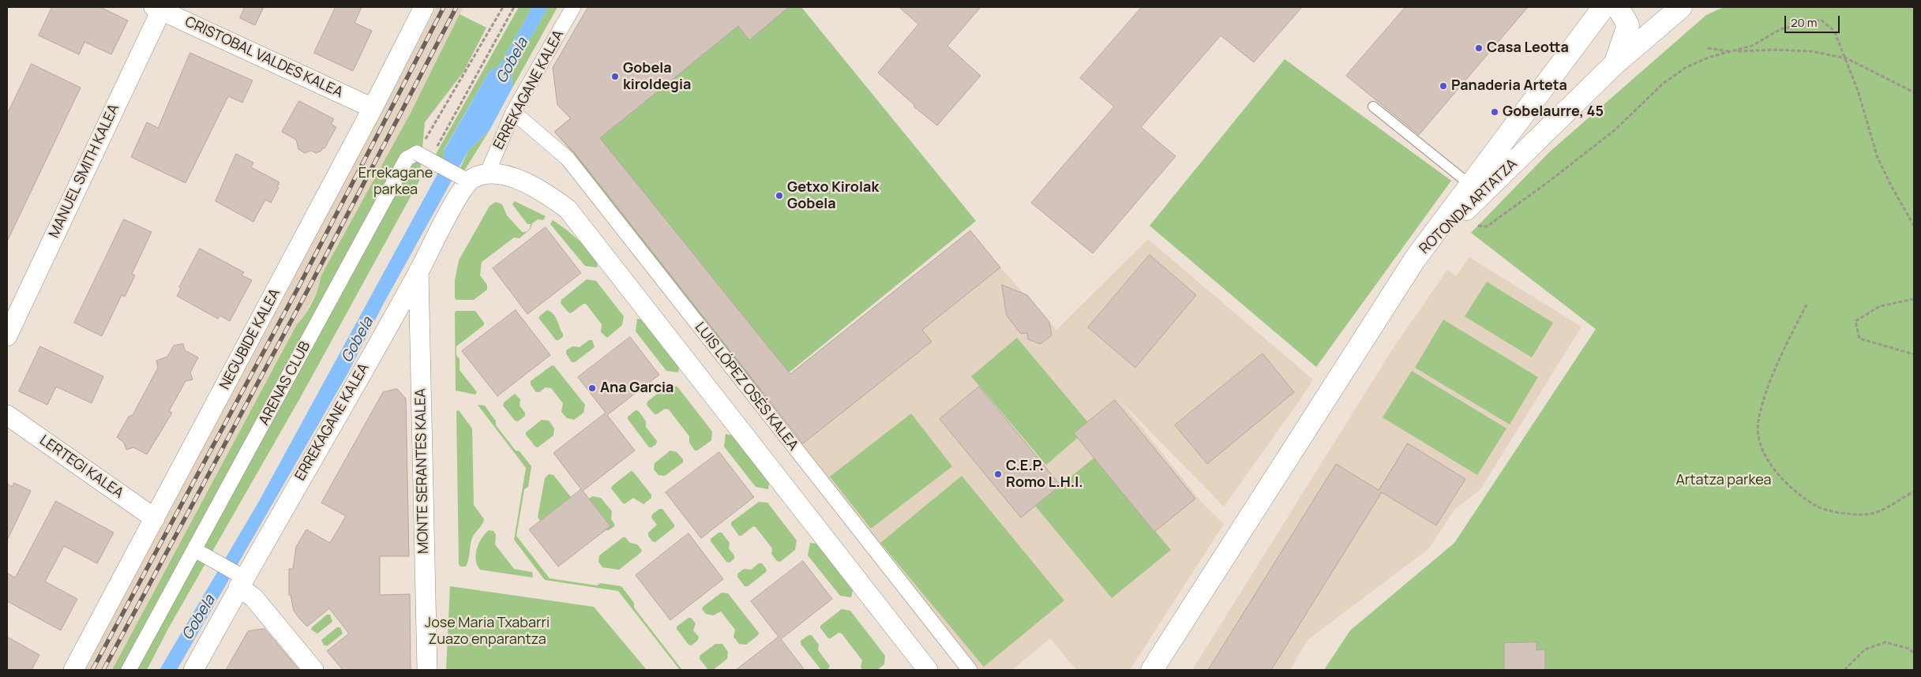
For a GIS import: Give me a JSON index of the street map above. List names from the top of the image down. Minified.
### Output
{"streets":{"street":["CRISTOBAL VALDES KALEA","ERREKAGANE KALEA","MANUEL SMITH KALEA","ROTONDA ARTATZA","NEGUBIDE KALEA","ARENAS CLUB","LUIS LÓPEZ OSÉS KALEA","LERTEGI KALEA","MONTE SERANTES KALEA"]},"crossings":[["CRISTOBAL VALDES KALEA","MANUEL SMITH KALEA"],["CRISTOBAL VALDES KALEA","NEGUBIDE KALEA"],["ERREKAGANE KALEA","LUIS LÓPEZ OSÉS KALEA"],["ERREKAGANE KALEA","MONTE SERANTES KALEA"],["NEGUBIDE KALEA","LERTEGI KALEA"]],"water":["Gobela"],"parks":["Errekagane parkea","Artatza parkea","Jose Maria Txabarri Zuazo enparantza"],"places":["Casa Leotta","Gobela kiroldegia","Panaderia Arteta","Gobelaurre, 45","Getxo Kirolak Gobela","Ana Garcia","C.E.P. Romo L.H.I."],"scale_bar":"20 m"}
